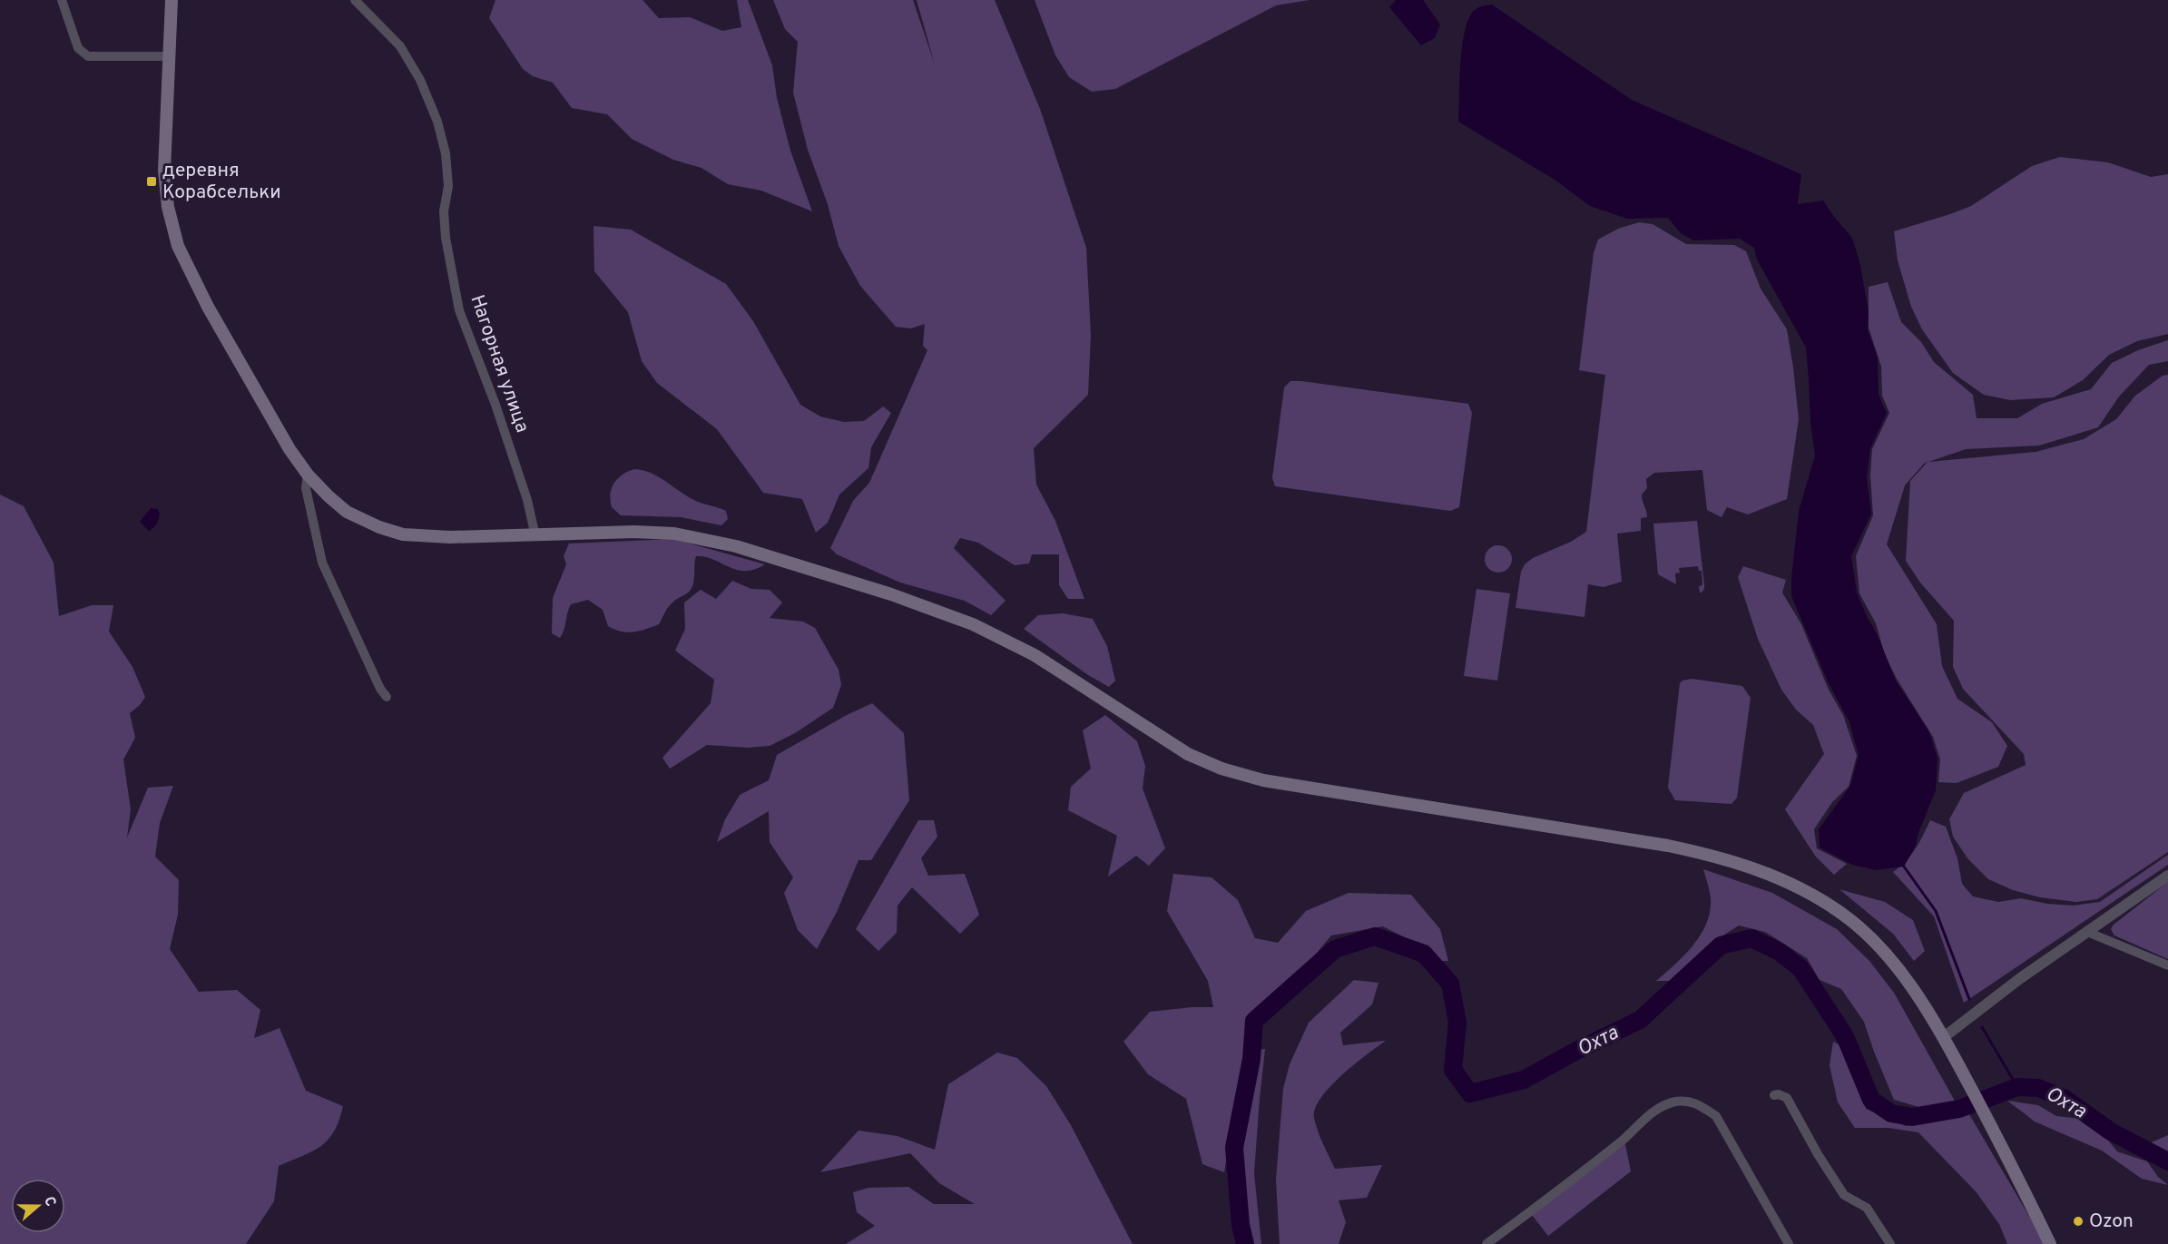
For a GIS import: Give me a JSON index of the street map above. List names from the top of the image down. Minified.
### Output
{"streets":{"street":["Нагорная улица"]},"water":["Охта"],"places":{"transit":["деревня Корабсельки"],"other":["Ozon"]},"north":"right"}
